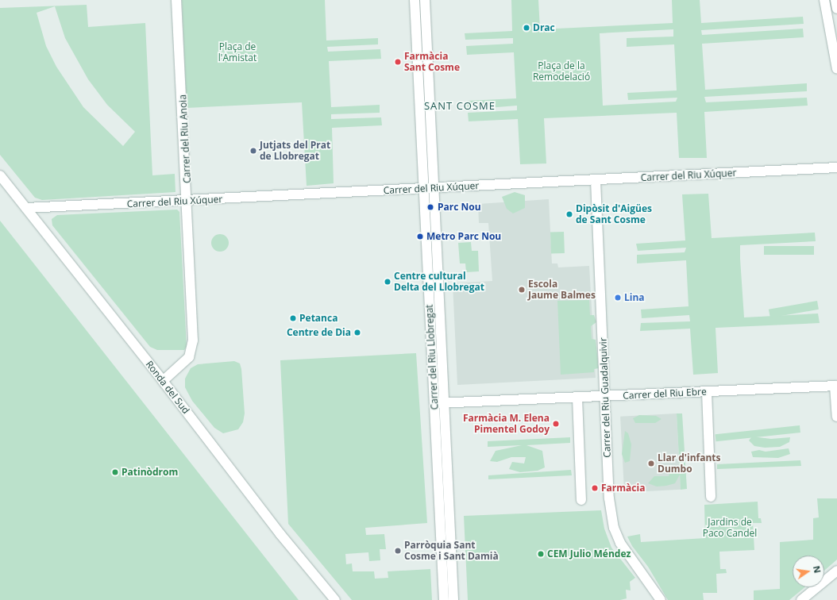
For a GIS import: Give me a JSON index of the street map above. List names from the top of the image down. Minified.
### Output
{"streets":{"street":["Carrer del Riu Anoia","Carrer del Riu Xúquer","Carrer del Riu Llobregat","Ronda del Sud","Carrer del Riu Ebre","Carrer del Riu Guadalquivir"]},"crossings":[["Carrer del Riu Anoia","Carrer del Riu Xúquer"],["Carrer del Riu Anoia","Ronda del Sud"],["Carrer del Riu Xúquer","Carrer del Riu Llobregat"],["Carrer del Riu Xúquer","Ronda del Sud"],["Carrer del Riu Xúquer","Carrer del Riu Guadalquivir"],["Carrer del Riu Llobregat","Carrer del Riu Ebre"],["Carrer del Riu Ebre","Carrer del Riu Guadalquivir"]],"districts":["SANT COSME"],"parks":["Plaça de l'Amistat","Plaça de la Remodelació","Jardins de Paco Candel"],"places":["Drac","Farmàcia Sant Cosme","Jutjats del Prat de Llobregat","Parc Nou","Dipòsit d'Aigües de Sant Cosme","Metro Parc Nou","Centre cultural Delta del Llobregat","Escola Jaume Balmes","Lina","Petanca","Centre de Dia","Farmàcia M. Elena Pimentel Godoy","Llar d'infants Dumbo","Patinòdrom","Farmàcia","Parròquia Sant Cosme i Sant Damià","CEM Julio Méndez"],"north":"right"}
